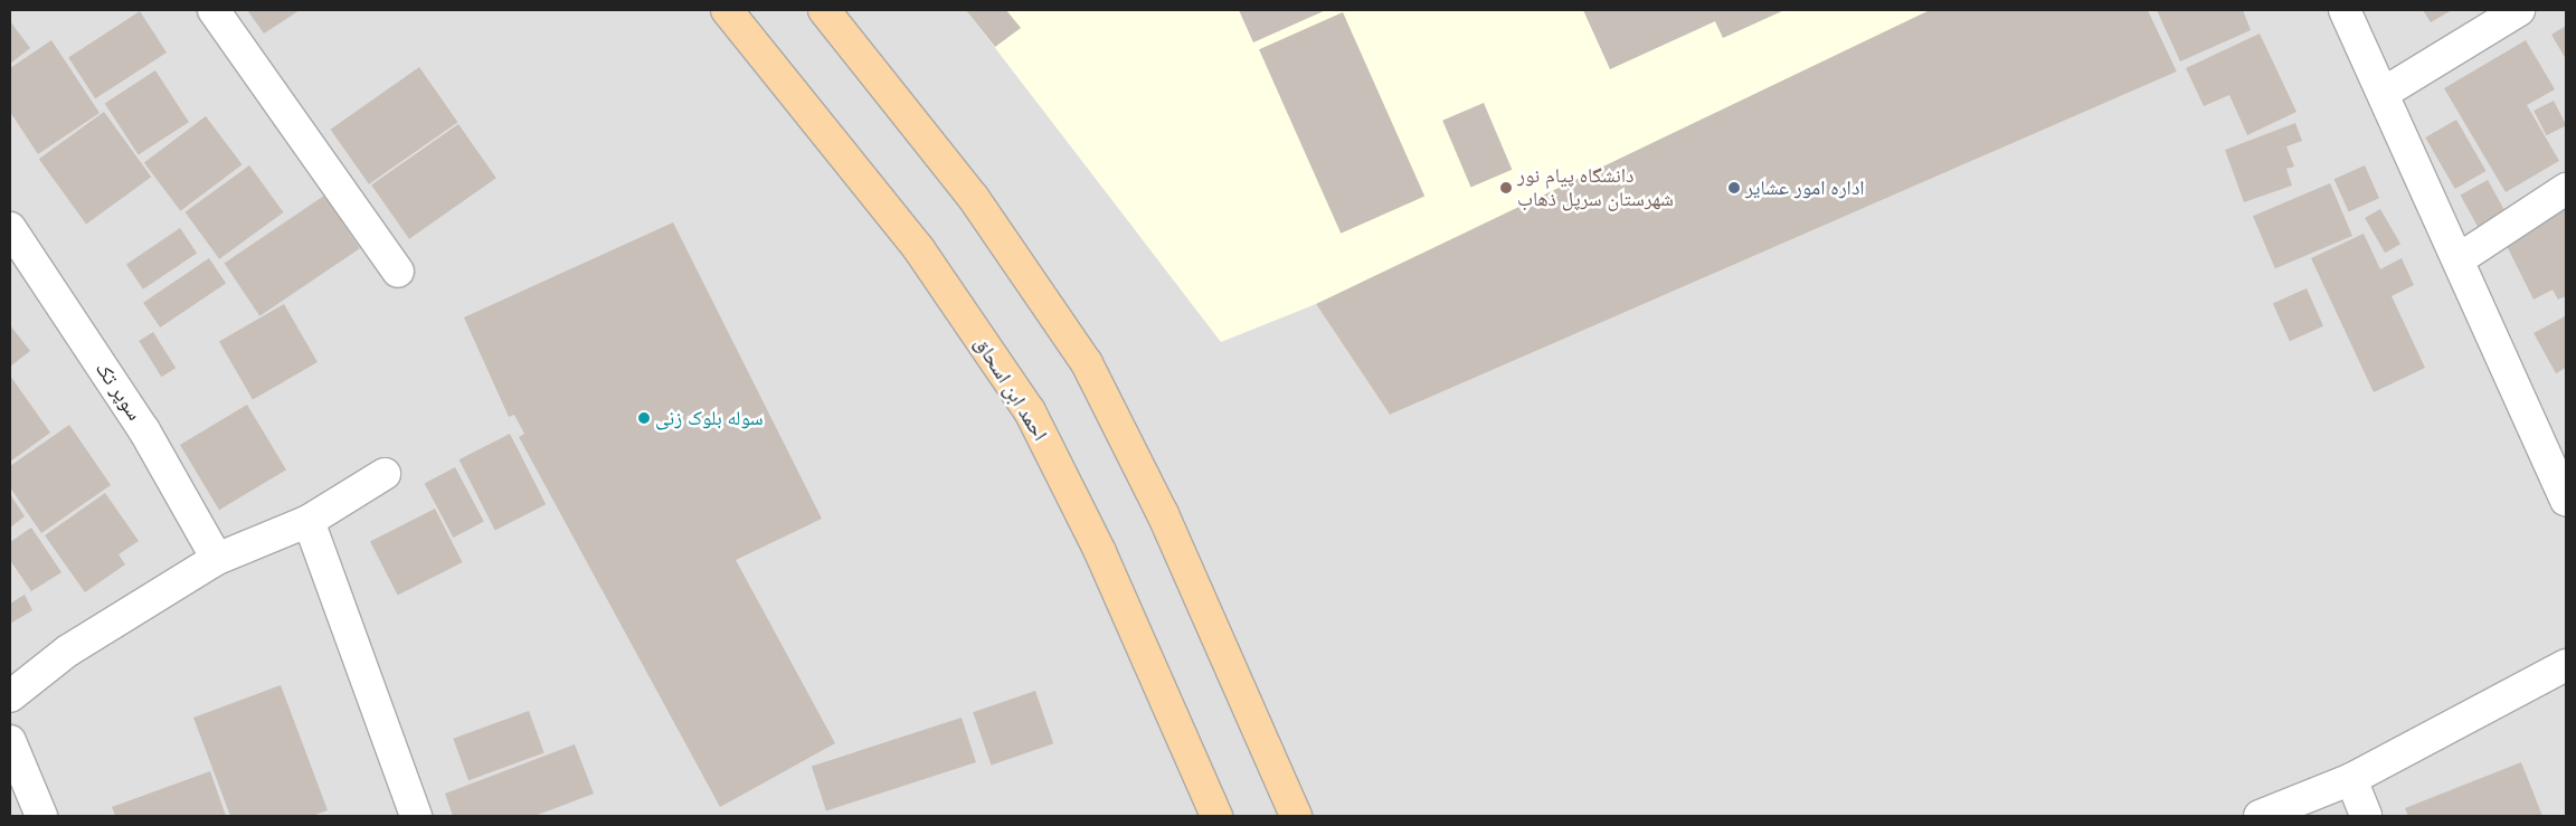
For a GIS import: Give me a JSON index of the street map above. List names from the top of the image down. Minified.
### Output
{"streets":{"main road":["احمد ابن اسحاق"],"street":["سوپر تک"]},"places":["دانشگاه پیام نور شهرستان سرپل ذهاب","اداره امور عشایر","سوله بلوک زنی"]}
